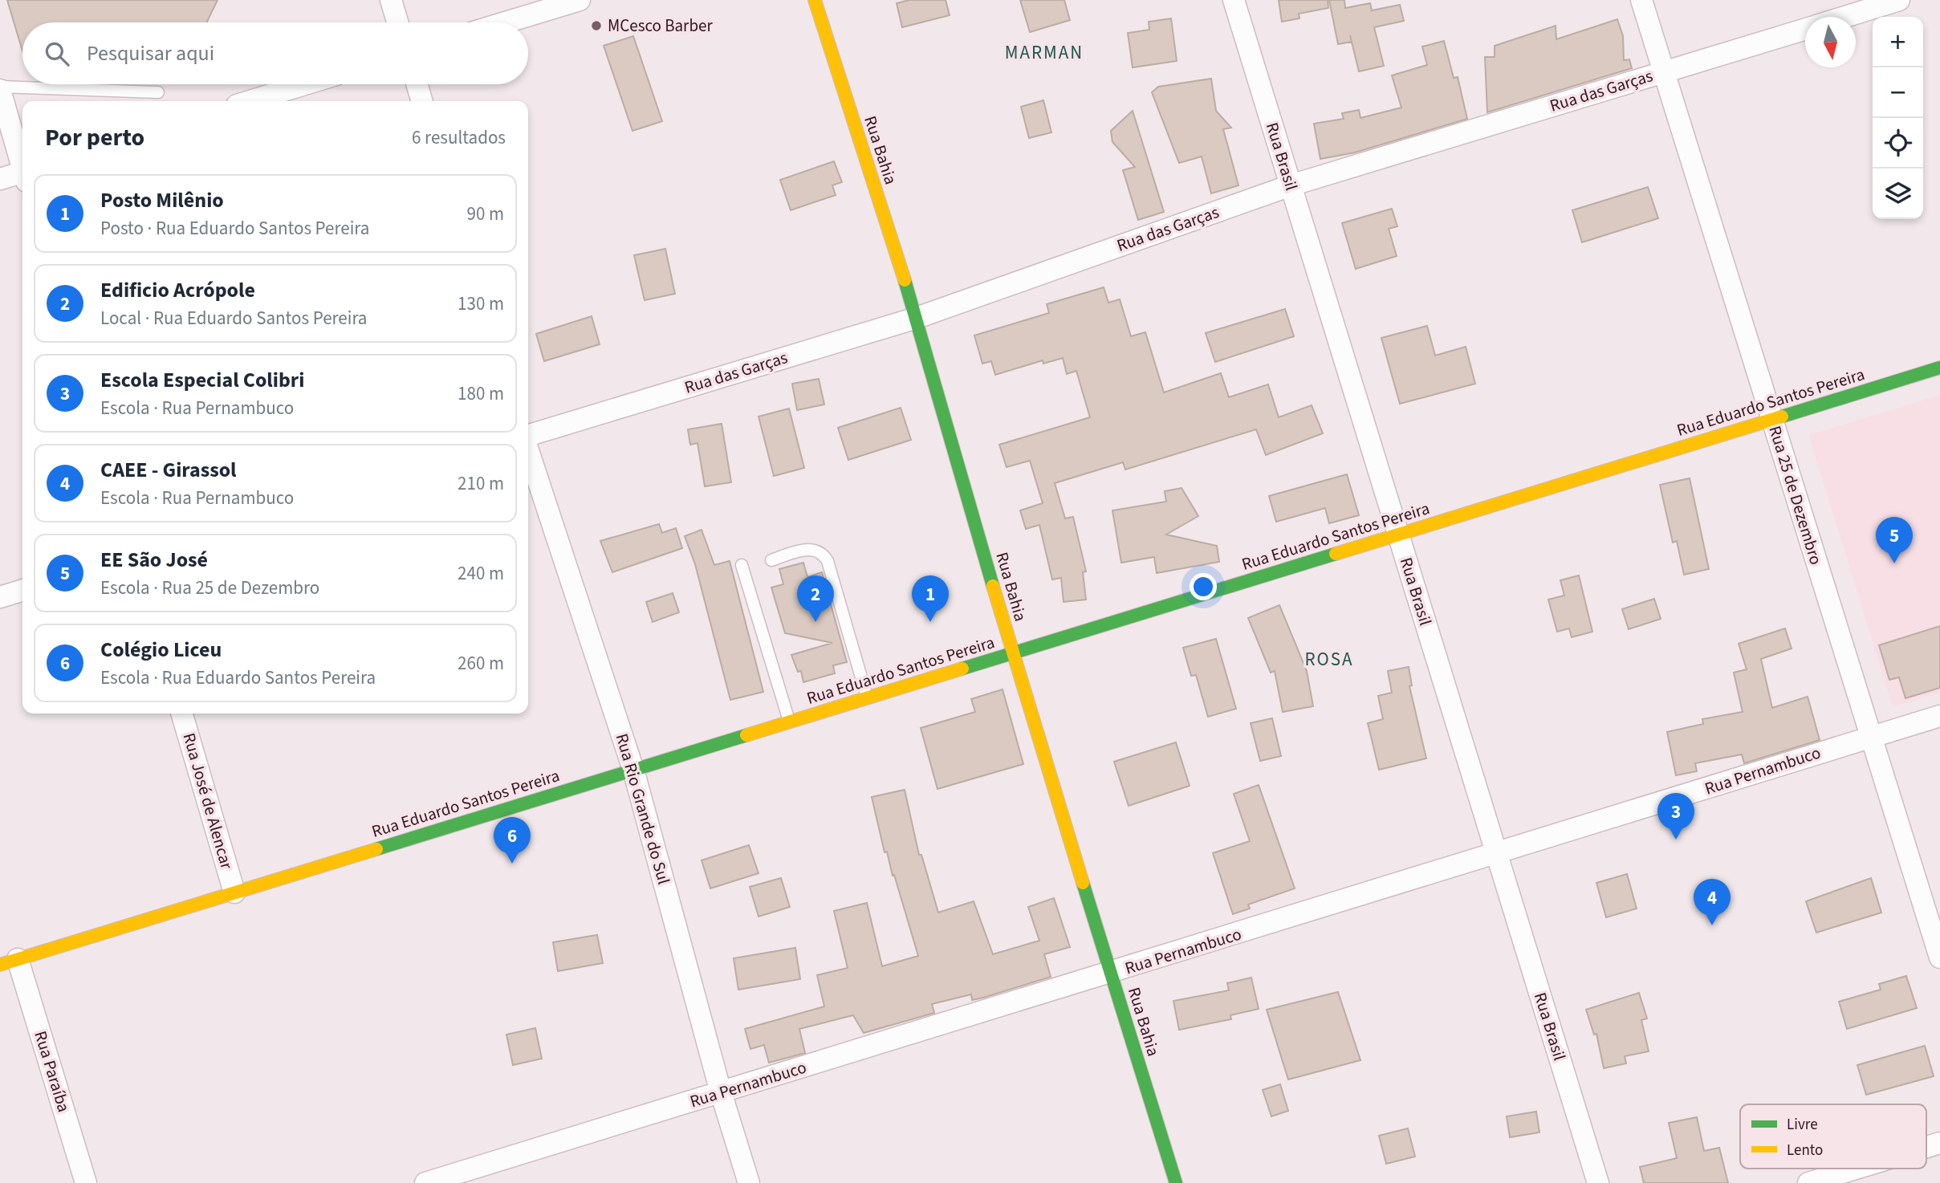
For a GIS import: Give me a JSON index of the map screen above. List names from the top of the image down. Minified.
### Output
{"streets":{"street":["Rua das Garças","Rua Bahia","Rua Brasil","Rua Eduardo Santos Pereira","Rua 25 de Dezembro","Rua Pernambuco","Rua José de Alencar","Rua Rio Grande do Sul","Rua Paraíba"]},"crossings":[["Rua das Garças","Rua Bahia"],["Rua das Garças","Rua Brasil"],["Rua das Garças","Rua 25 de Dezembro"],["Rua Bahia","Rua Eduardo Santos Pereira"],["Rua Bahia","Rua Pernambuco"],["Rua Brasil","Rua Eduardo Santos Pereira"],["Rua Brasil","Rua Pernambuco"],["Rua Eduardo Santos Pereira","Rua 25 de Dezembro"],["Rua Eduardo Santos Pereira","Rua José de Alencar"],["Rua Eduardo Santos Pereira","Rua Rio Grande do Sul"],["Rua Eduardo Santos Pereira","Rua Paraíba"],["Rua 25 de Dezembro","Rua Pernambuco"],["Rua Pernambuco","Rua Rio Grande do Sul"]],"districts":["MARMAN","ROSA"],"places":["MCesco Barber"],"legend":["Livre","Lento"],"north":"bottom","page":{"map_buttons":["+","−"],"search":"Pesquisar aqui","heading":["Por perto","6 resultados"],"list":[{"mark":"1","name":"Posto Milênio","note":"Posto · Rua Eduardo Santos Pereira","value":"90 m"},{"mark":"2","name":"Edificio Acrópole","note":"Local · Rua Eduardo Santos Pereira","value":"130 m"},{"mark":"3","name":"Escola Especial Colibri","note":"Escola · Rua Pernambuco","value":"180 m"},{"mark":"4","name":"CAEE - Girassol","note":"Escola · Rua Pernambuco","value":"210 m"},{"mark":"5","name":"EE São José","note":"Escola · Rua 25 de Dezembro","value":"240 m"},{"mark":"6","name":"Colégio Liceu","note":"Escola · Rua Eduardo Santos Pereira","value":"260 m"}],"pins":["5","1","2","3","6","4"]}}
